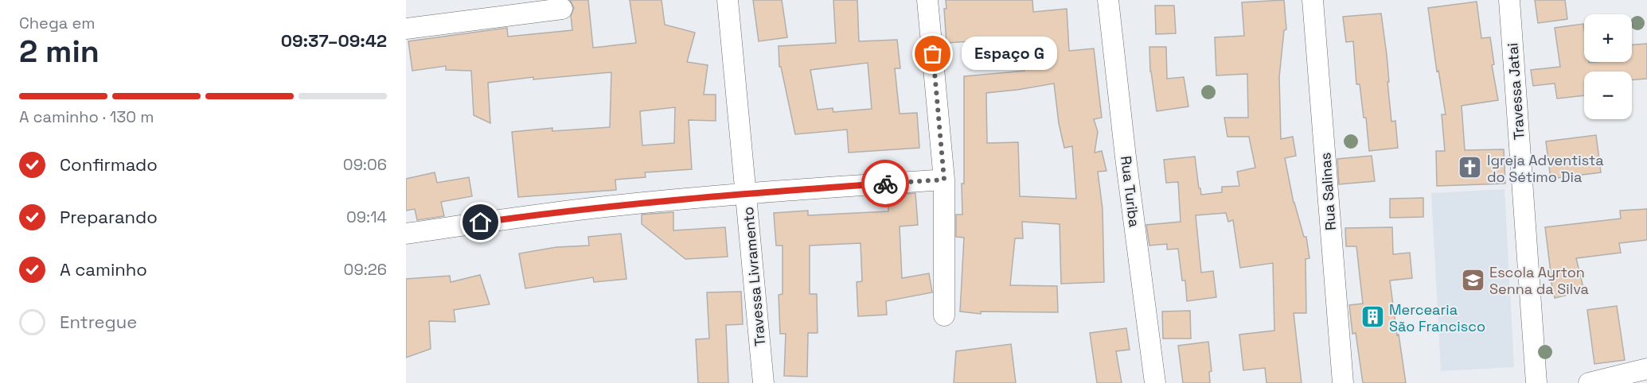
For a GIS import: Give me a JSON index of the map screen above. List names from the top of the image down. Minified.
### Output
{"streets":{"street":["Travessa Jatai","Rua Turiba","Rua Salinas","Travessa Livramento"]},"places":{"other":["Espaço G"],"church":["Igreja Adventista do Sétimo Dia"],"school or university":["Escola Ayrton Senna da Silva"],"building":["Mercearia São Francisco"]},"page":{"heading":["2 min","Chega em","09:37–09:42"],"map_buttons":["+","−"],"bubble":"Espaço G","bar":"A caminho · 130 m","list":[["Confirmado","09:06"],["Preparando","09:14"],["A caminho","09:26"],"Entregue"]}}
